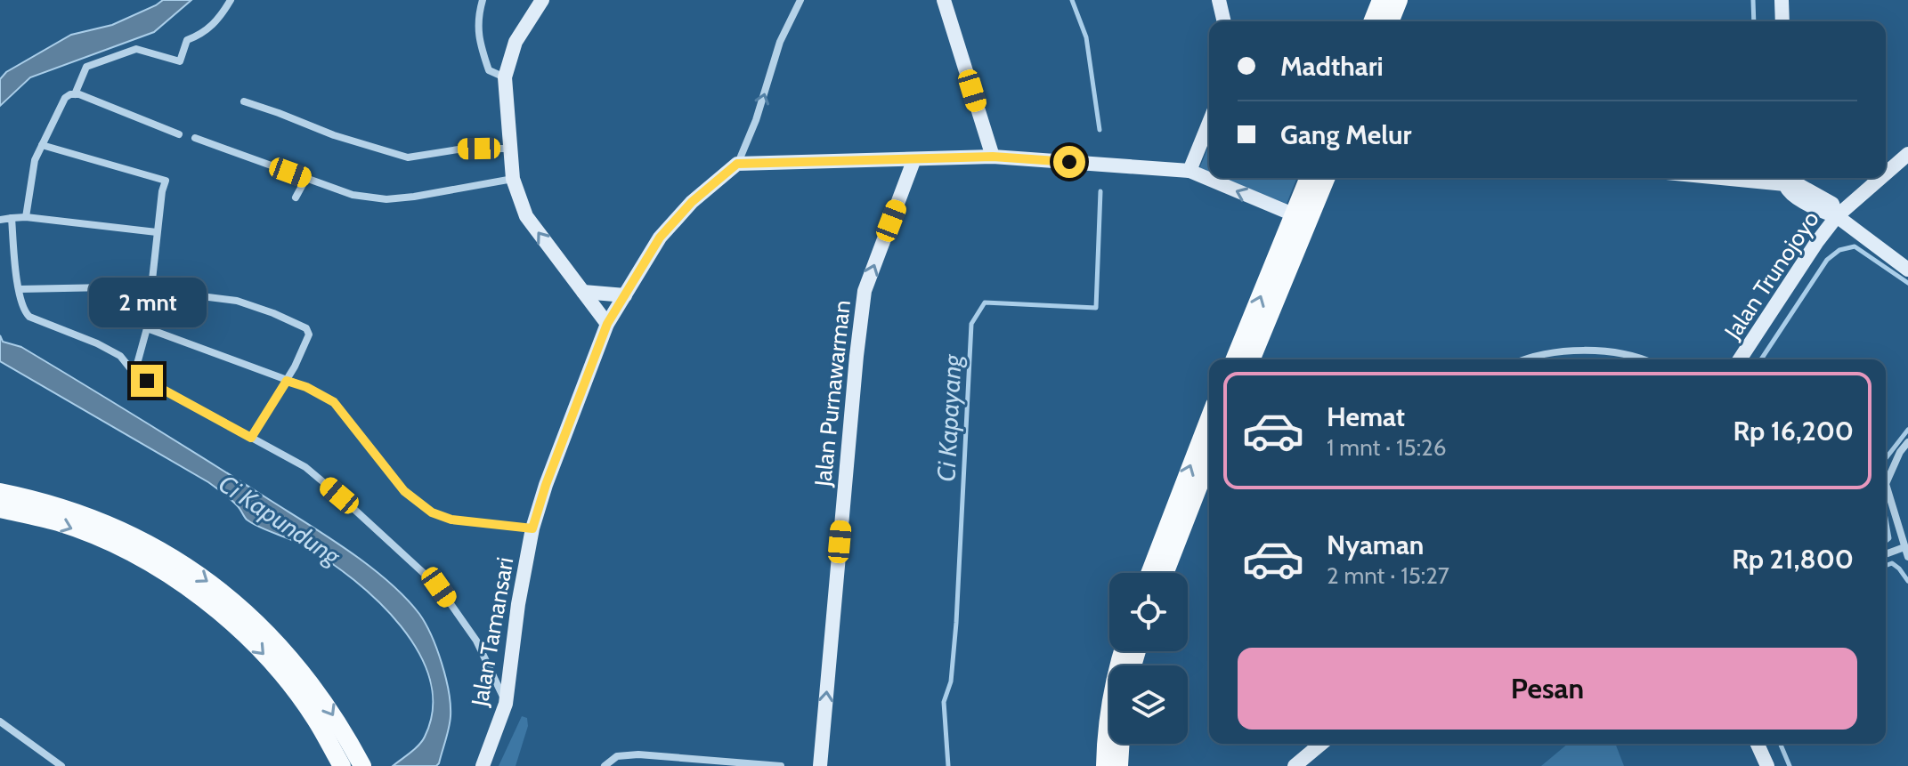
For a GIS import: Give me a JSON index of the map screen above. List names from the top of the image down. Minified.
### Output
{"streets":{"street":["Jalan Trunojoyo","Jalan Purnawarman","Jalan Tamansari"]},"one_way":["Jalan Purnawarman"],"water":["Ci Kapayang","Ci Kapundung"],"page":{"banner":["Madthari","Gang Melur"],"bubble":"2 mnt","list":[{"name":"Hemat","note":"1 mnt · 15:26","value":"Rp 16,200"},{"name":"Nyaman","note":"2 mnt · 15:27","value":"Rp 21,800"}],"buttons":"Pesan"}}
